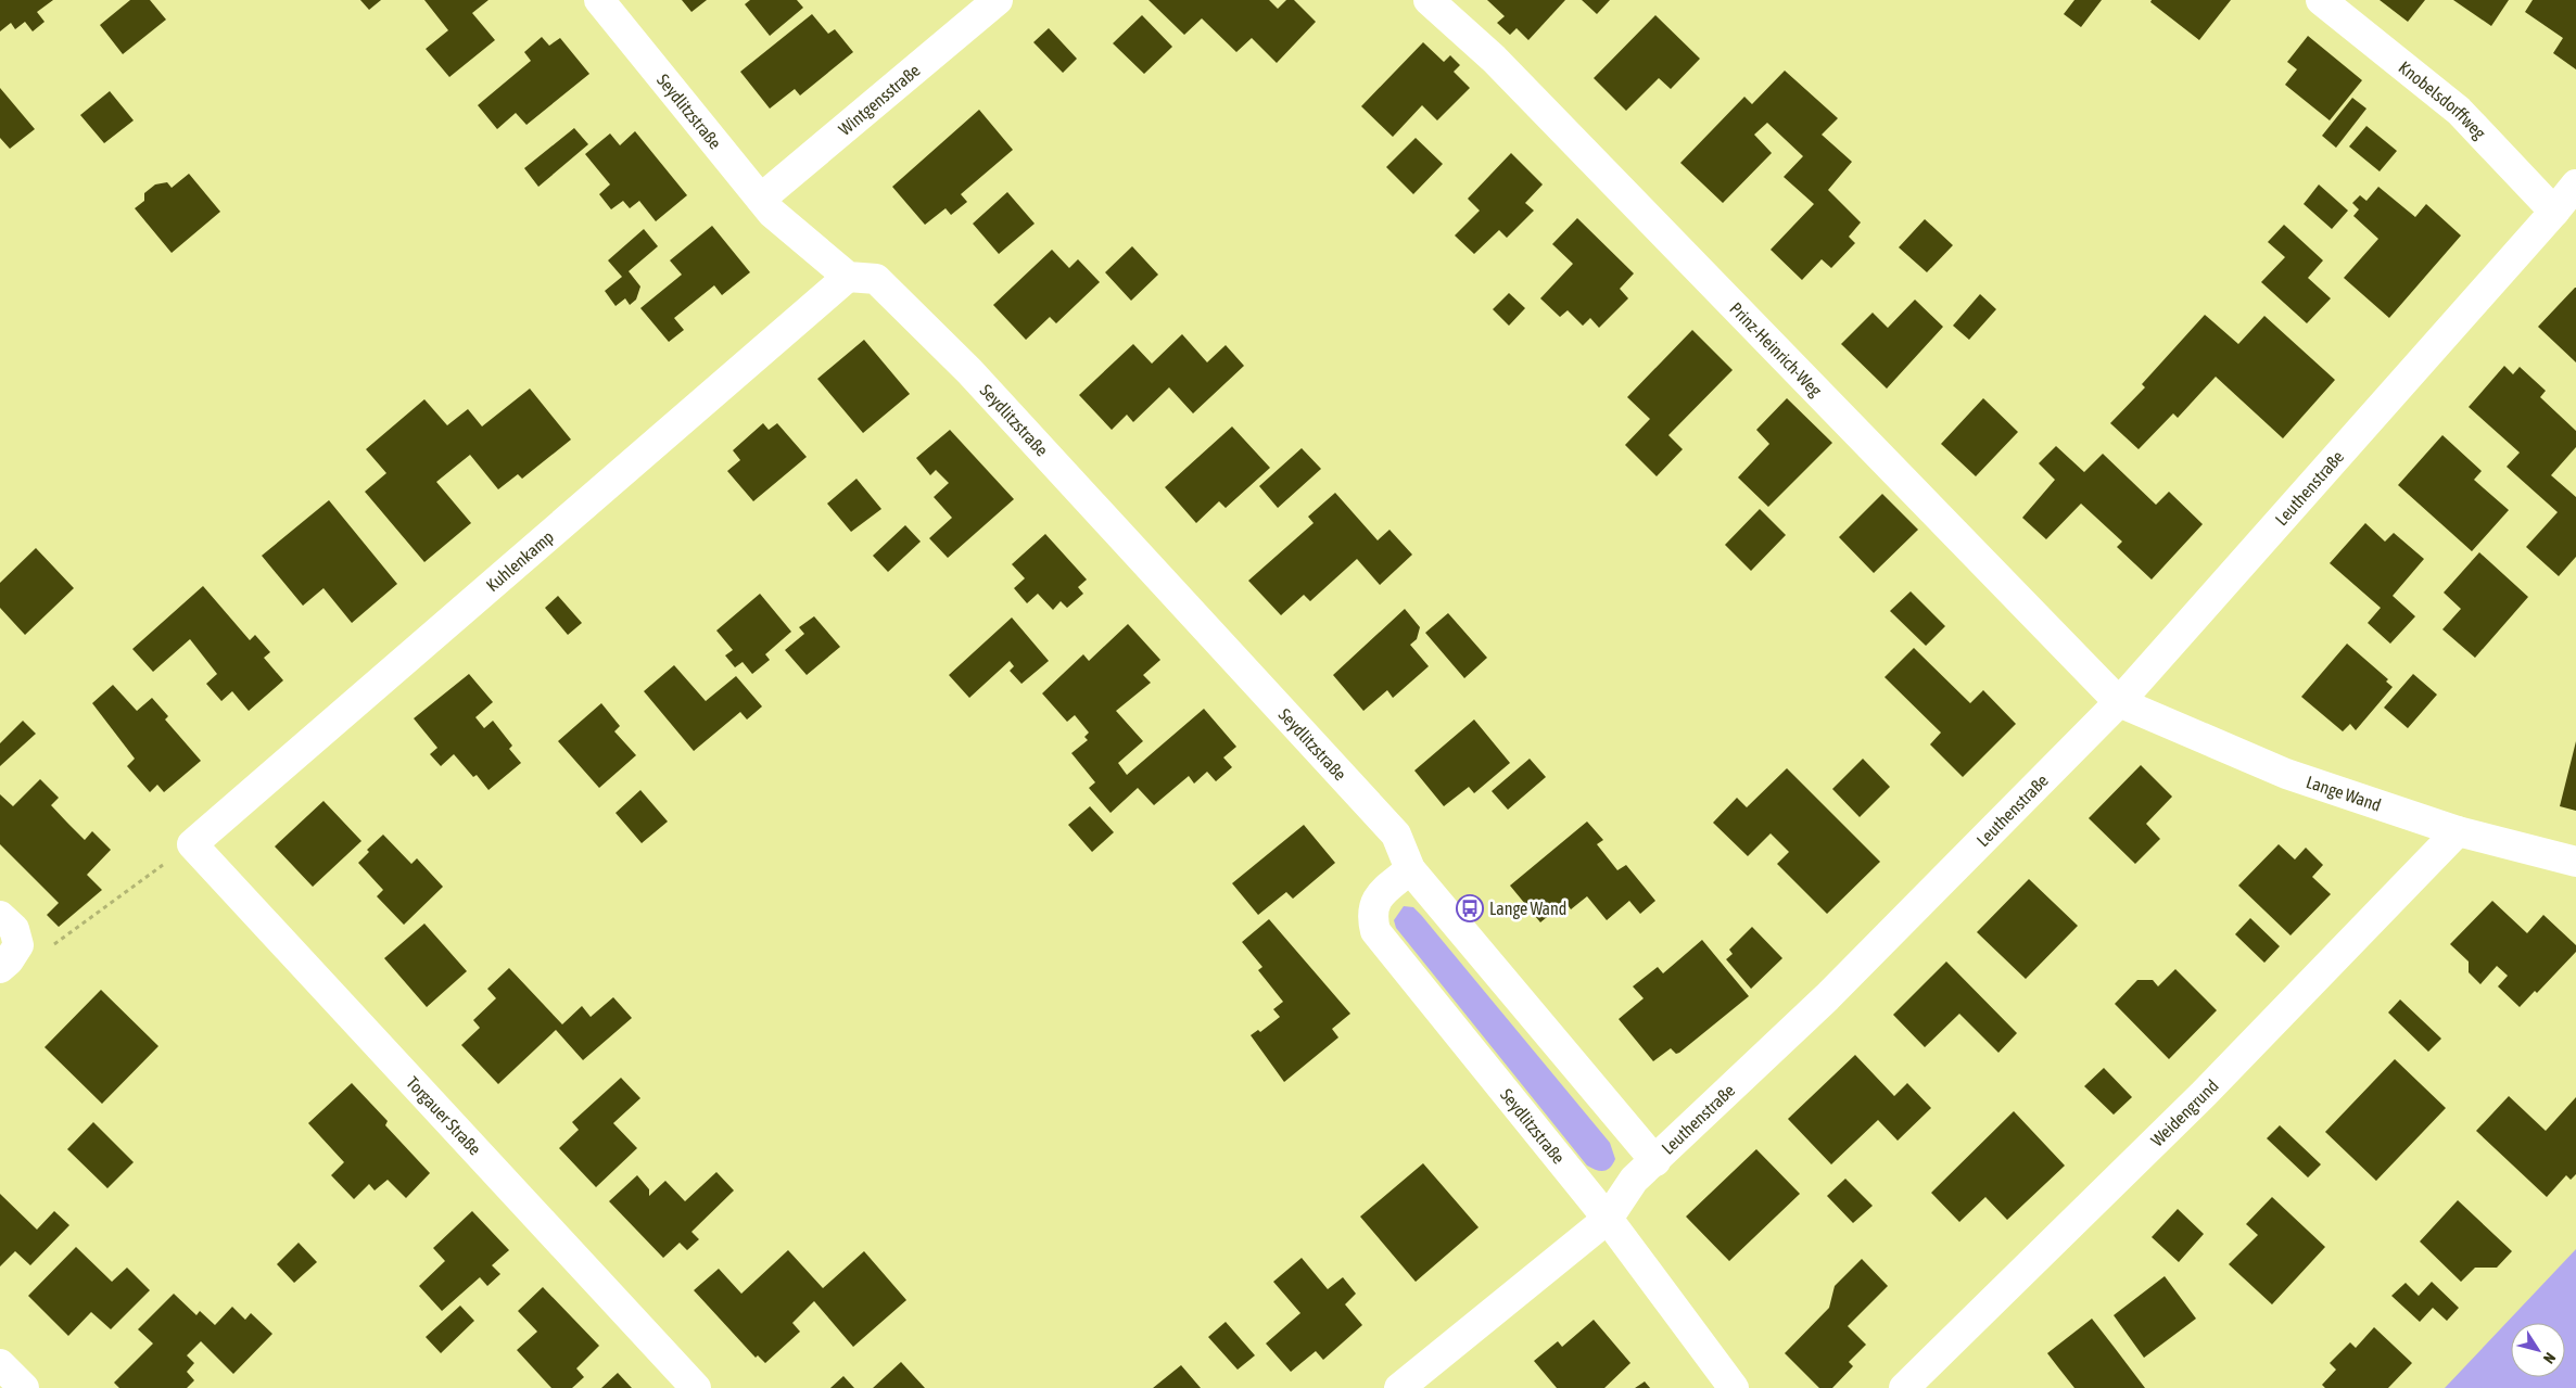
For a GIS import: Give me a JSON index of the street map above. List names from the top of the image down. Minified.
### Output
{"streets":{"street":["Wintgensstraße","Knobelsdorffweg","Seydlitzstraße","Prinz-Heinrich-Weg","Leuthenstraße","Kuhlenkamp","Lange Wand","Weidengrund","Torgauer Straße"]},"crossings":[["Wintgensstraße","Seydlitzstraße"],["Knobelsdorffweg","Leuthenstraße"],["Seydlitzstraße","Leuthenstraße"],["Seydlitzstraße","Kuhlenkamp"],["Prinz-Heinrich-Weg","Leuthenstraße"],["Prinz-Heinrich-Weg","Lange Wand"],["Leuthenstraße","Lange Wand"],["Kuhlenkamp","Torgauer Straße"],["Lange Wand","Weidengrund"]],"places":{"bus stop":["Lange Wand"]},"north":"bottom right"}
